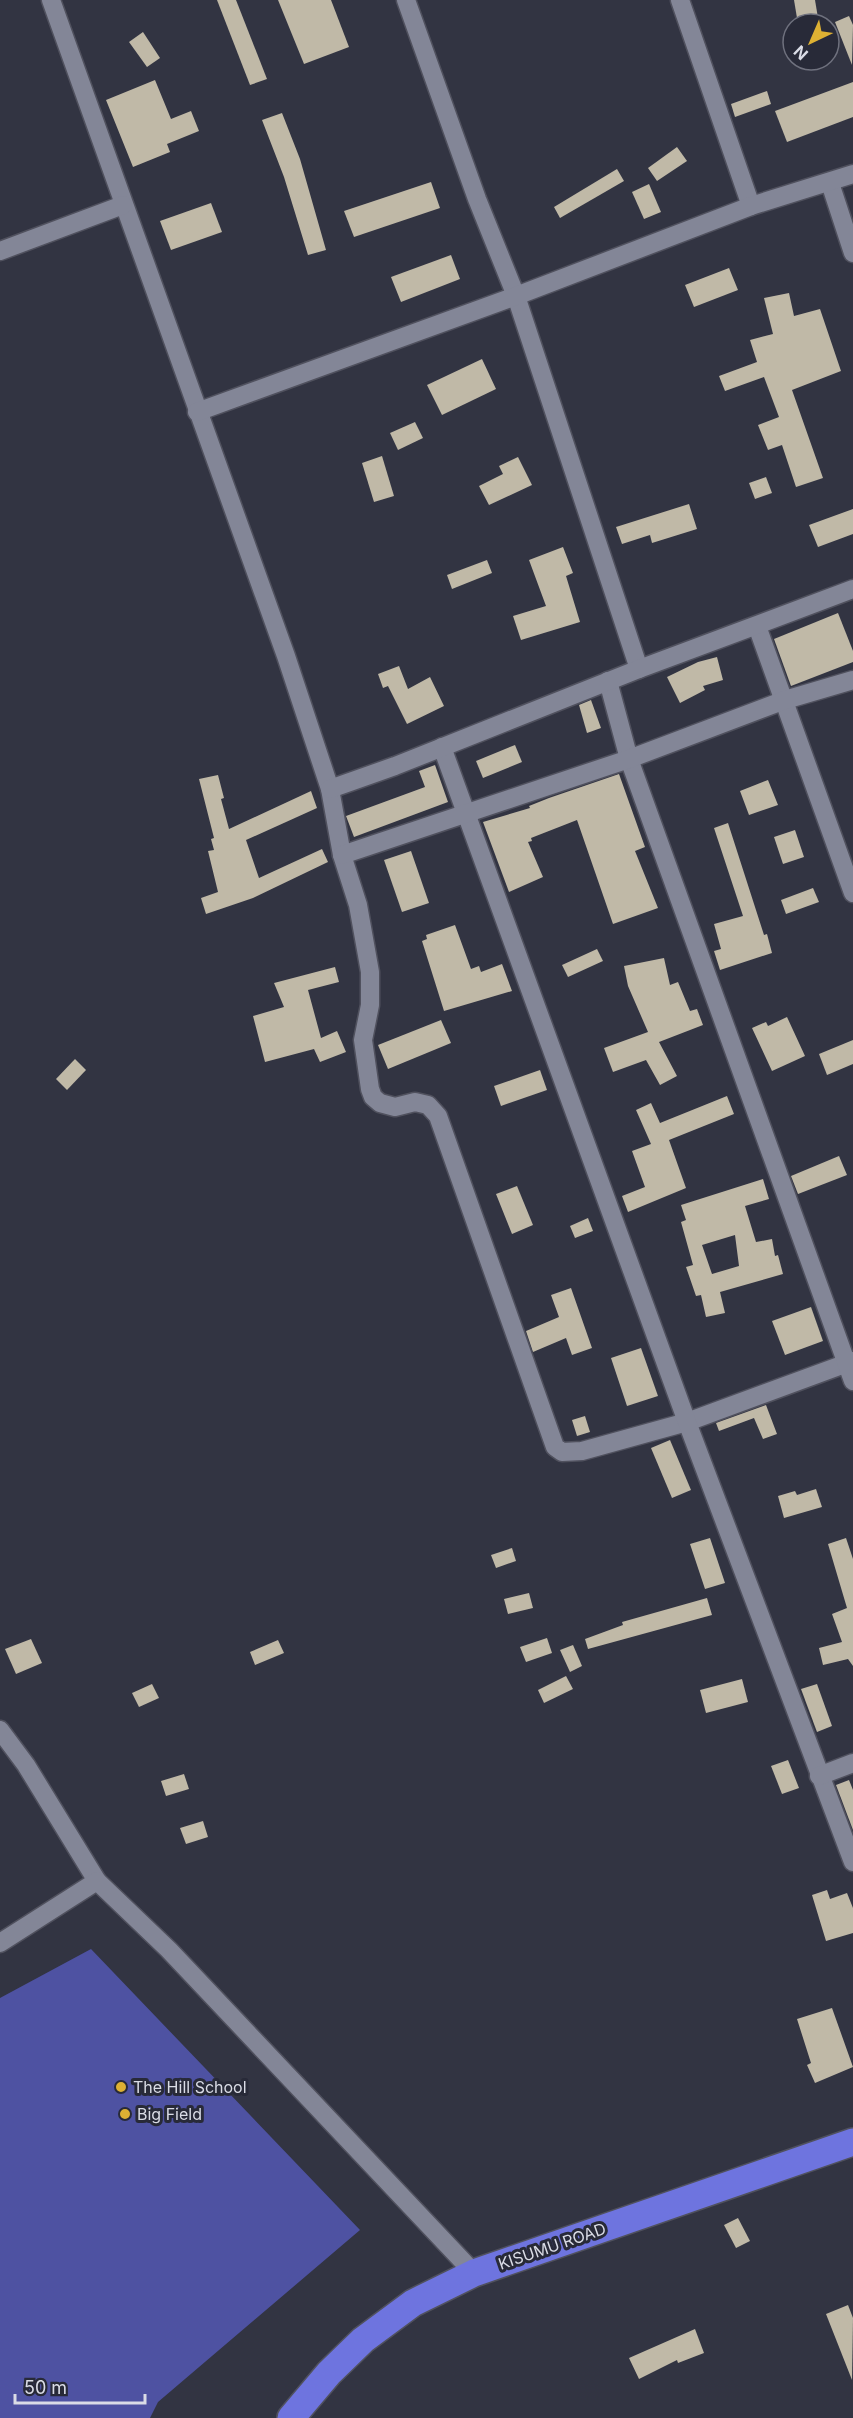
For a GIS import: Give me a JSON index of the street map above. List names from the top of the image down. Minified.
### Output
{"streets":{"highway":["KISUMU ROAD"]},"places":["The Hill School","Big Field"],"scale_bar":"50 m","north":"bottom left"}
